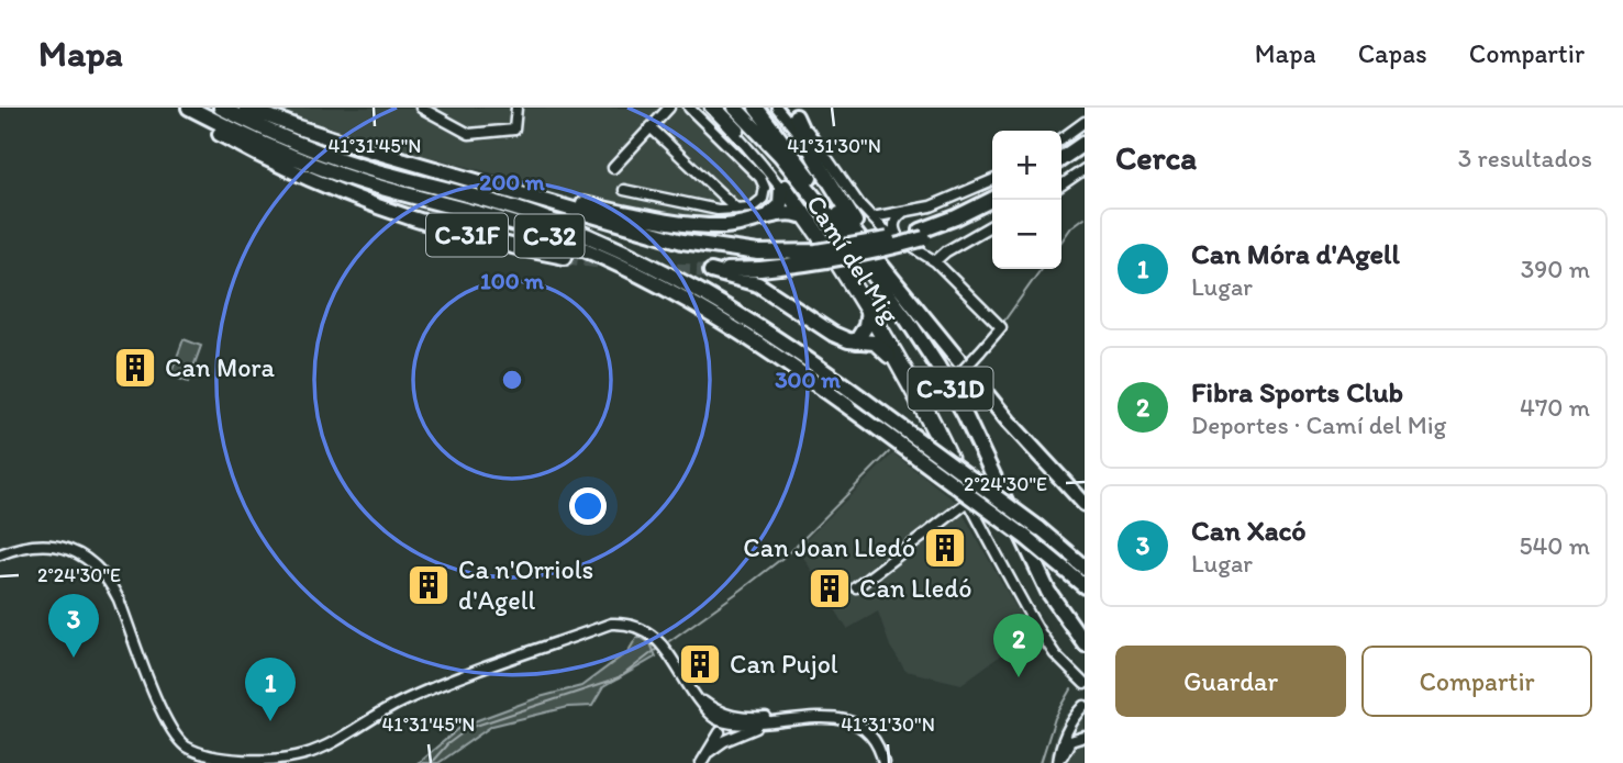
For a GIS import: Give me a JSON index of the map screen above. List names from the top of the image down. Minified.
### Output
{"streets":{"highway":["C-31F","C-32","C-31D"],"street":["Camí del Mig"]},"crossings":[["C-31F","C-32"]],"places":{"building":["Can Mora","Can Joan Lledó","Ca n'Orriols d'Agell","Can Lledó","Can Pujol"]},"page":{"header":"Mapa","nav":["Mapa","Capas","Compartir"],"heading":["Cerca","3 resultados"],"map_buttons":["+","−"],"list":[{"mark":"1","name":"Can Móra d'Agell","note":"Lugar","value":"390 m"},{"mark":"2","name":"Fibra Sports Club","note":"Deportes · Camí del Mig","value":"470 m"},{"mark":"3","name":"Can Xacó","note":"Lugar","value":"540 m"}],"pins":["3","2","1"],"buttons":["Guardar","Compartir"]},"coordinates":["41°31'45\"N","41°31'30\"N","2°24'30\"E"],"rings":["200 m","100 m","300 m"]}
